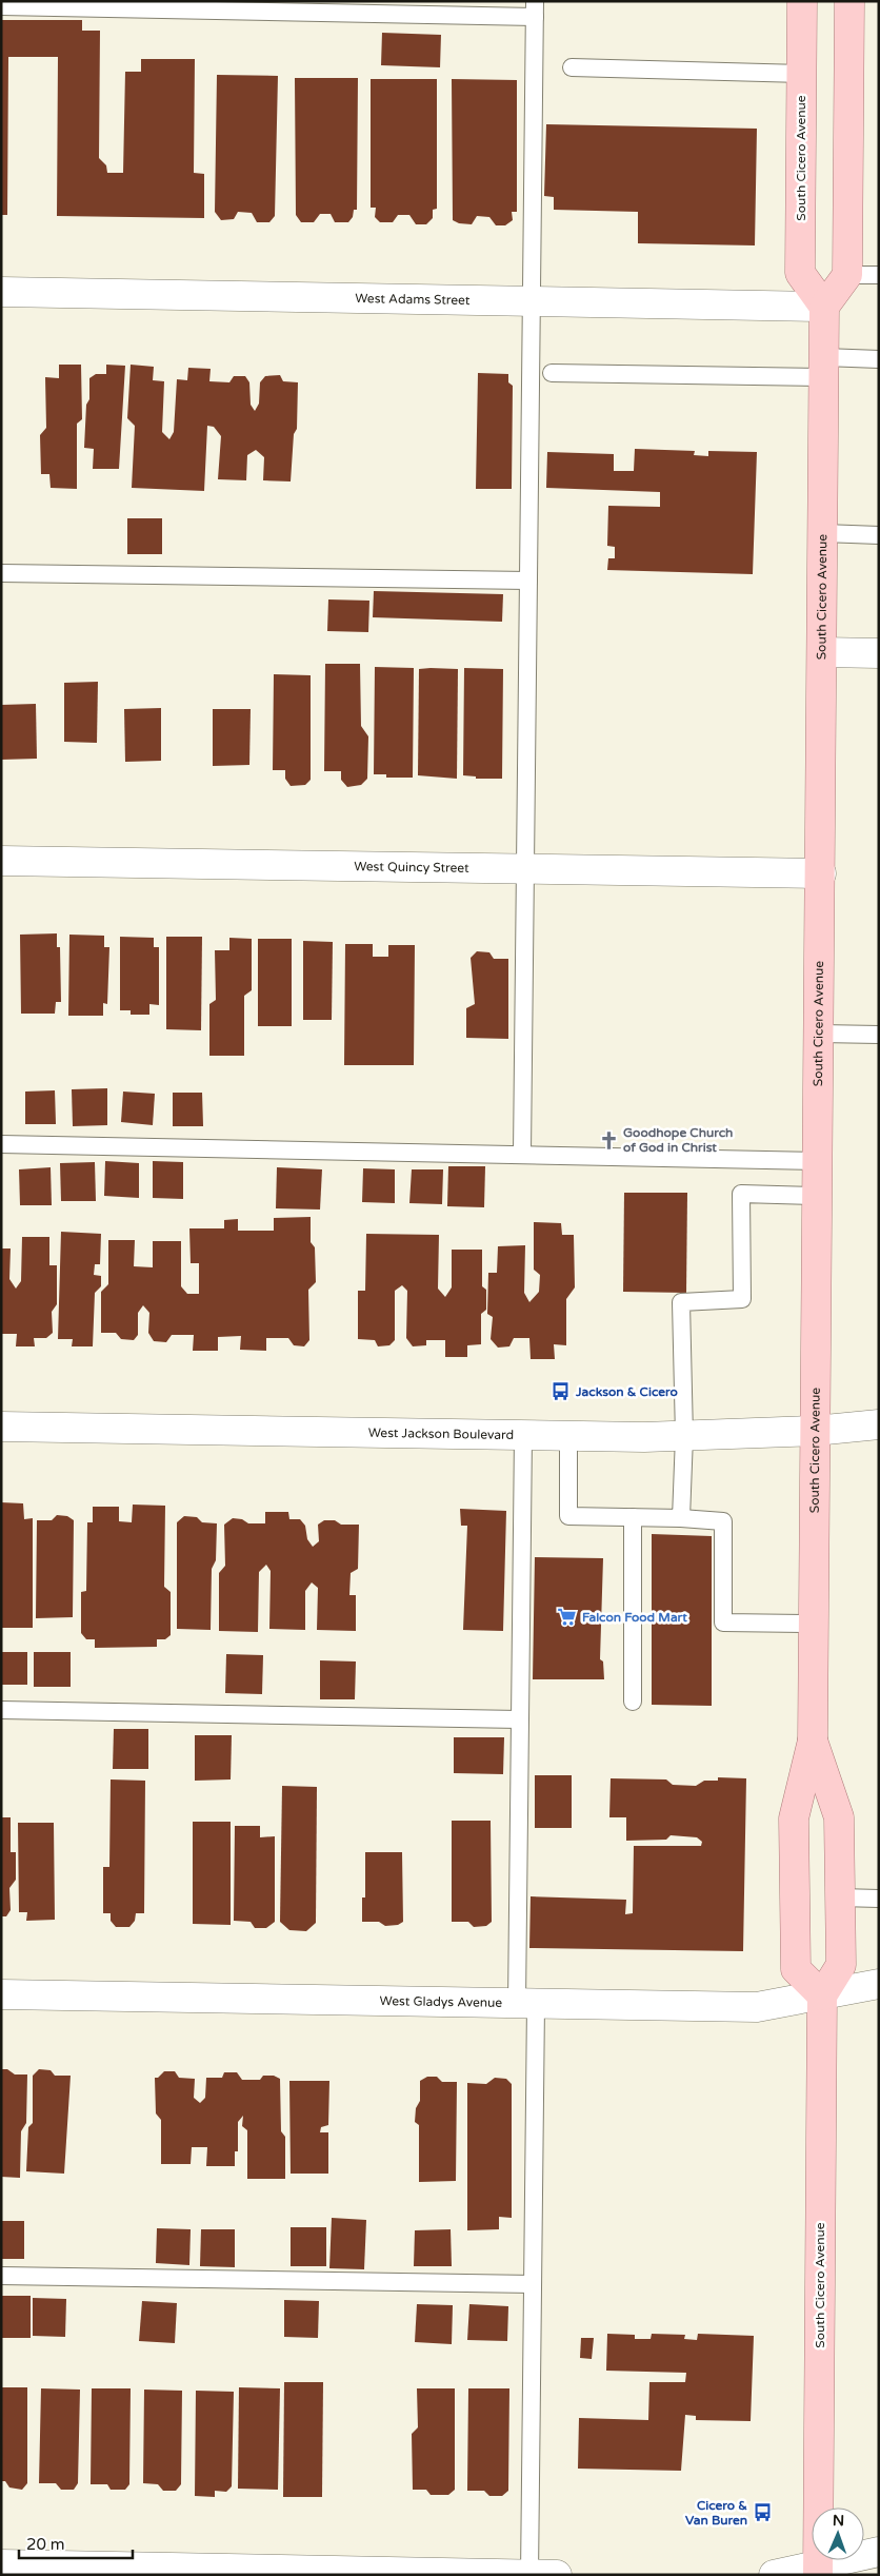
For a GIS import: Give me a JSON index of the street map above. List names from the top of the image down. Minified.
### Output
{"streets":{"main road":["South Cicero Avenue"],"street":["West Adams Street","West Quincy Street","West Jackson Boulevard","West Gladys Avenue"]},"crossings":[["South Cicero Avenue","West Adams Street"],["South Cicero Avenue","West Quincy Street"],["South Cicero Avenue","West Jackson Boulevard"],["South Cicero Avenue","West Gladys Avenue"]],"places":{"church":["Goodhope Church of God in Christ"],"bus stop":["Jackson & Cicero","Cicero & Van Buren"],"supermarket":["Falcon Food Mart"]},"scale_bar":"20 m","north":"top"}
